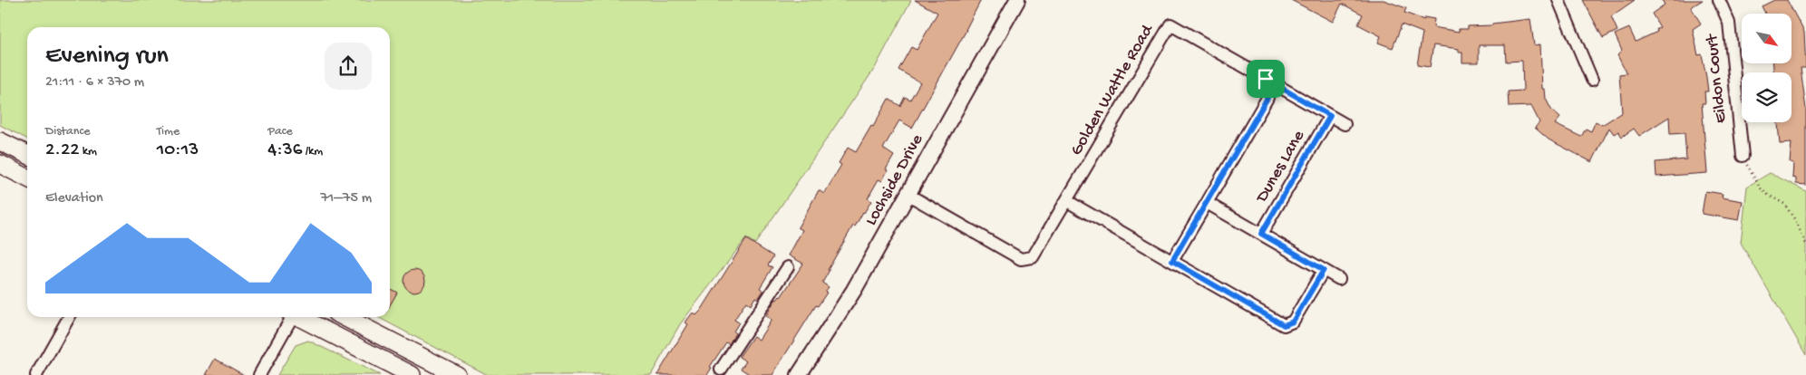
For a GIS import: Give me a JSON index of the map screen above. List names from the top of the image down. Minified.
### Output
{"streets":{"street":["Eildon Court","Golden Wattle Road","Dunes Lane","Lochside Drive"]},"crossings":[["Golden Wattle Road","Lochside Drive"]],"north":"bottom right","page":{"heading":["Evening run","21:11 · 6 × 370 m"],"stats":[["Distance","2.22 km"],["Time","10:13"],["Pace","4:36 /km"]],"chart":["Elevation","71–75 m"]}}
